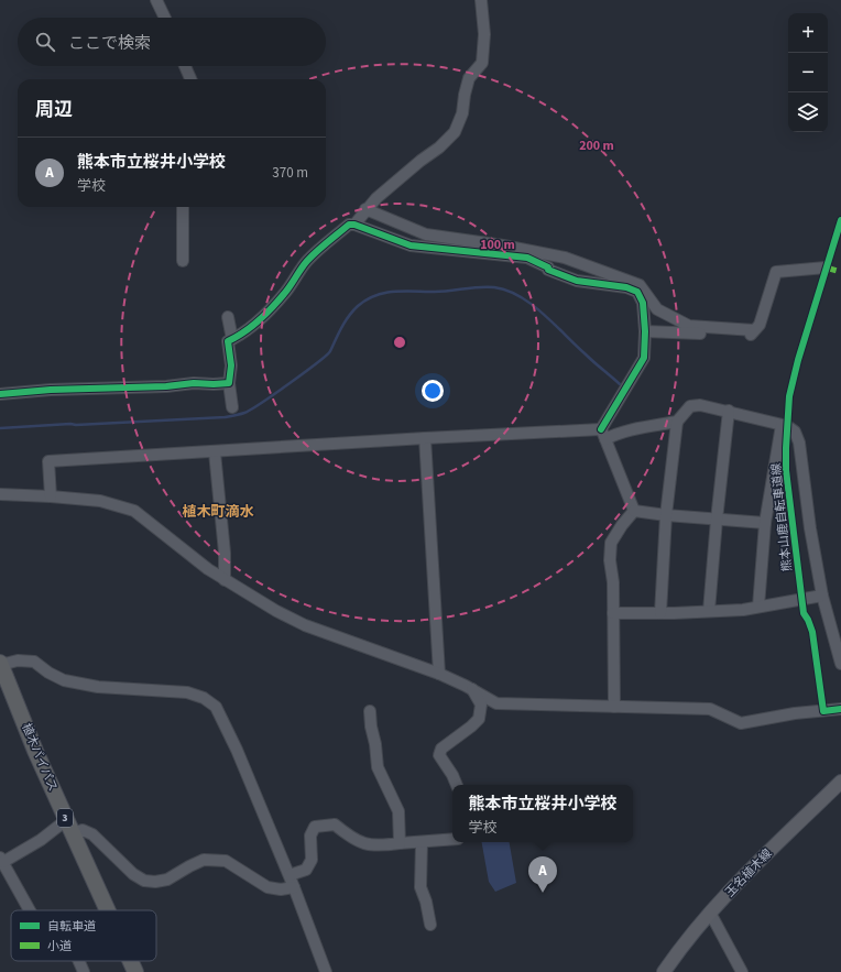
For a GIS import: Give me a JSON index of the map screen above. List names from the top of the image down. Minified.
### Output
{"streets":{"highway":["植木バイパス","3"],"main road":["玉名植木線"],"cycle path":["熊本山鹿自転車道線"]},"districts":["植木町滴水"],"legend":["自転車道","小道"],"page":{"map_buttons":["+","−"],"search":"ここで検索","heading":"周辺","list":[{"mark":"A","name":"熊本市立桜井小学校","note":"学校","value":"370 m"}],"popup":["熊本市立桜井小学校","学校"],"pins":"A"},"rings":["200 m","100 m"]}
